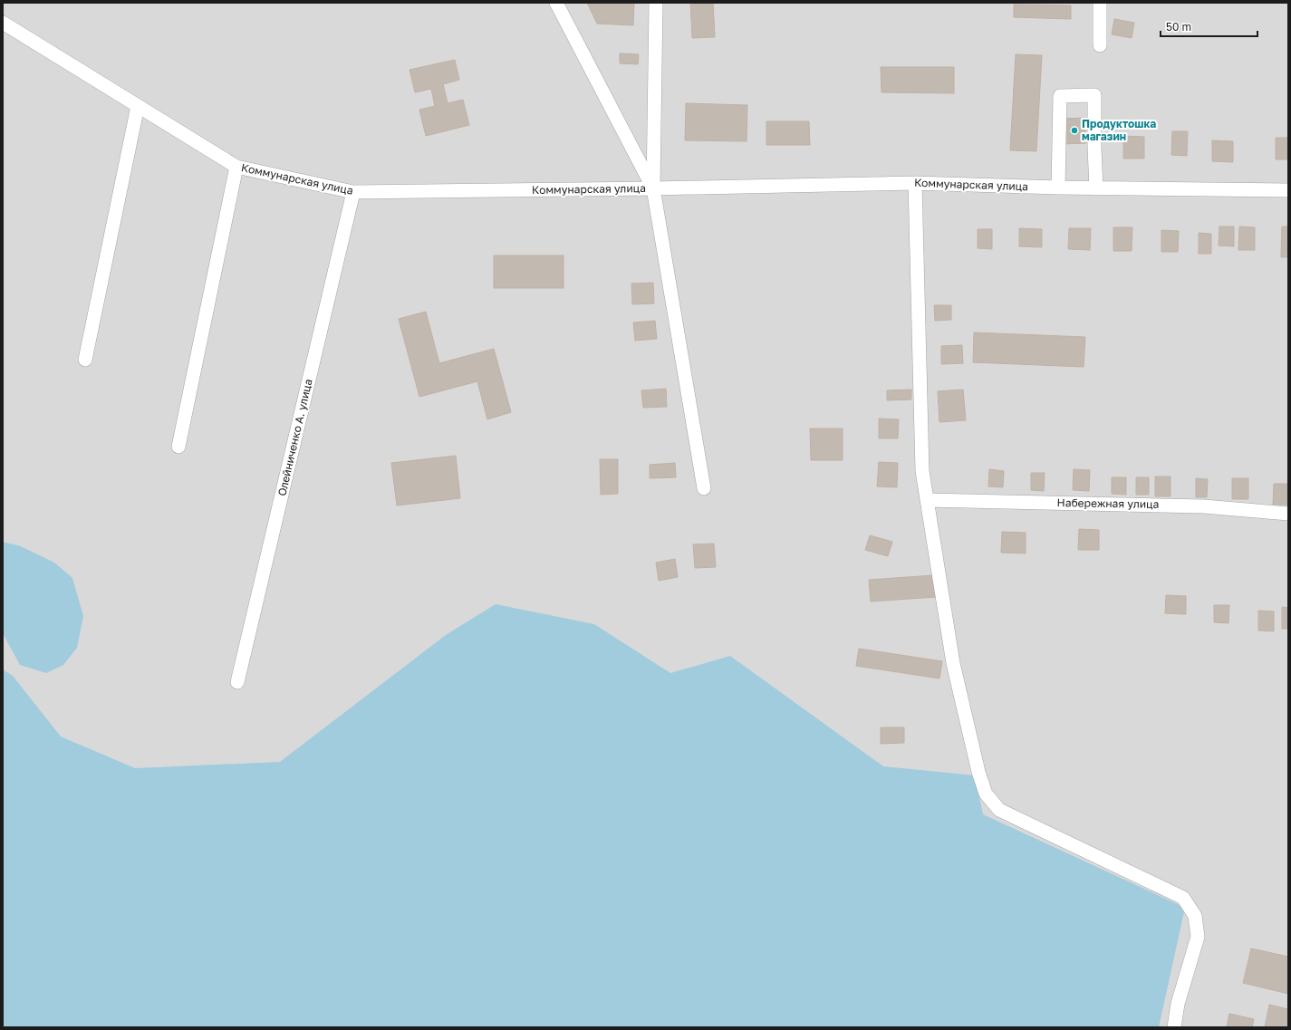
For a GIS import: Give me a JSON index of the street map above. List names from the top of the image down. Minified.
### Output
{"streets":{"street":["Коммунарская улица","Олейниченко А. улица","Набережная улица"]},"crossings":[["Коммунарская улица","Олейниченко А. улица"]],"places":["Продуктошка магазин"],"scale_bar":"50 m"}
